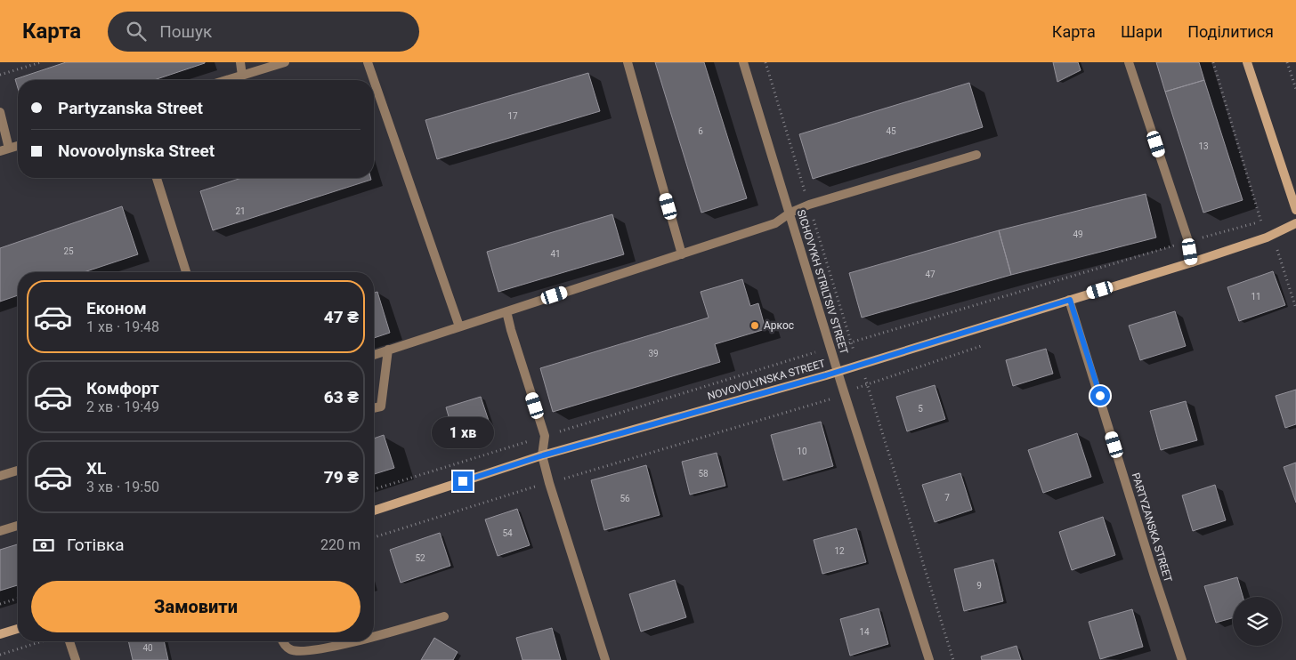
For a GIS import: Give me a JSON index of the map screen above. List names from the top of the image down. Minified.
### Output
{"streets":{"street":["SICHOVYKH STRILTSIV STREET","NOVOVOLYNSKA STREET","PARTYZANSKA STREET"]},"crossings":[["SICHOVYKH STRILTSIV STREET","NOVOVOLYNSKA STREET"],["NOVOVOLYNSKA STREET","PARTYZANSKA STREET"]],"places":["Аркос"],"house_numbers":["17","6","45","13","21","49","25","41","47","11","39","5","10","58","7","56","54","12","52","9","14","40"],"page":{"header":"Карта","search":"Пошук","nav":["Карта","Шари","Поділитися"],"banner":["Partyzanska Street","Novovolynska Street"],"list":[{"name":"Економ","note":"1 хв · 19:48","value":"47 ₴"},{"name":"Комфорт","note":"2 хв · 19:49","value":"63 ₴"},{"name":"XL","note":"3 хв · 19:50","value":"79 ₴"}],"bubble":"1 хв","pay":["Готівка","220 m"],"buttons":"Замовити"}}
